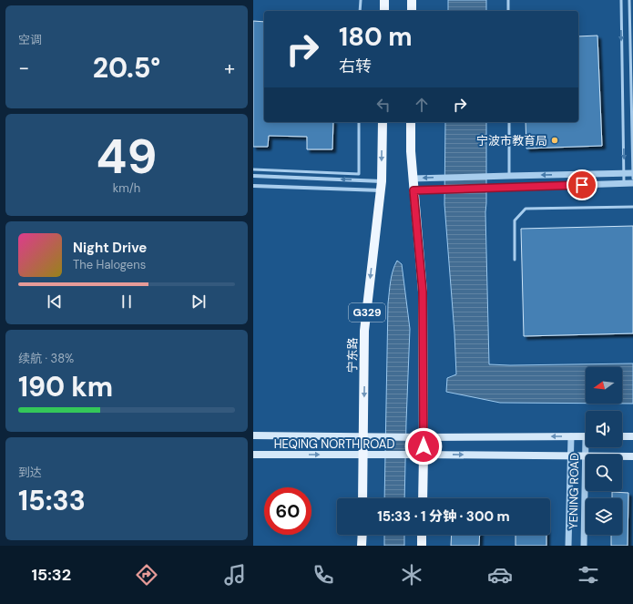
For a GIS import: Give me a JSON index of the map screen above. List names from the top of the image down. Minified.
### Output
{"streets":{"main road":["G329","宁东路","HEQING NORTH ROAD"],"street":["YENING ROAD"]},"crossings":[["宁东路","HEQING NORTH ROAD"],["HEQING NORTH ROAD","YENING ROAD"]],"places":["宁波市教育局"],"north":"left","page":{"tile":["空调",["49","km/h"],["续航 · 38%","190 km"],["到达","15:33"]],"turn":["180 m","右转"],"heat":["−","20.5°","+"],"song":["Night Drive","The Halogens"],"limit":"60","trip":"15:33 · 1 分钟 · 300 m","tabs":"15:32"}}
